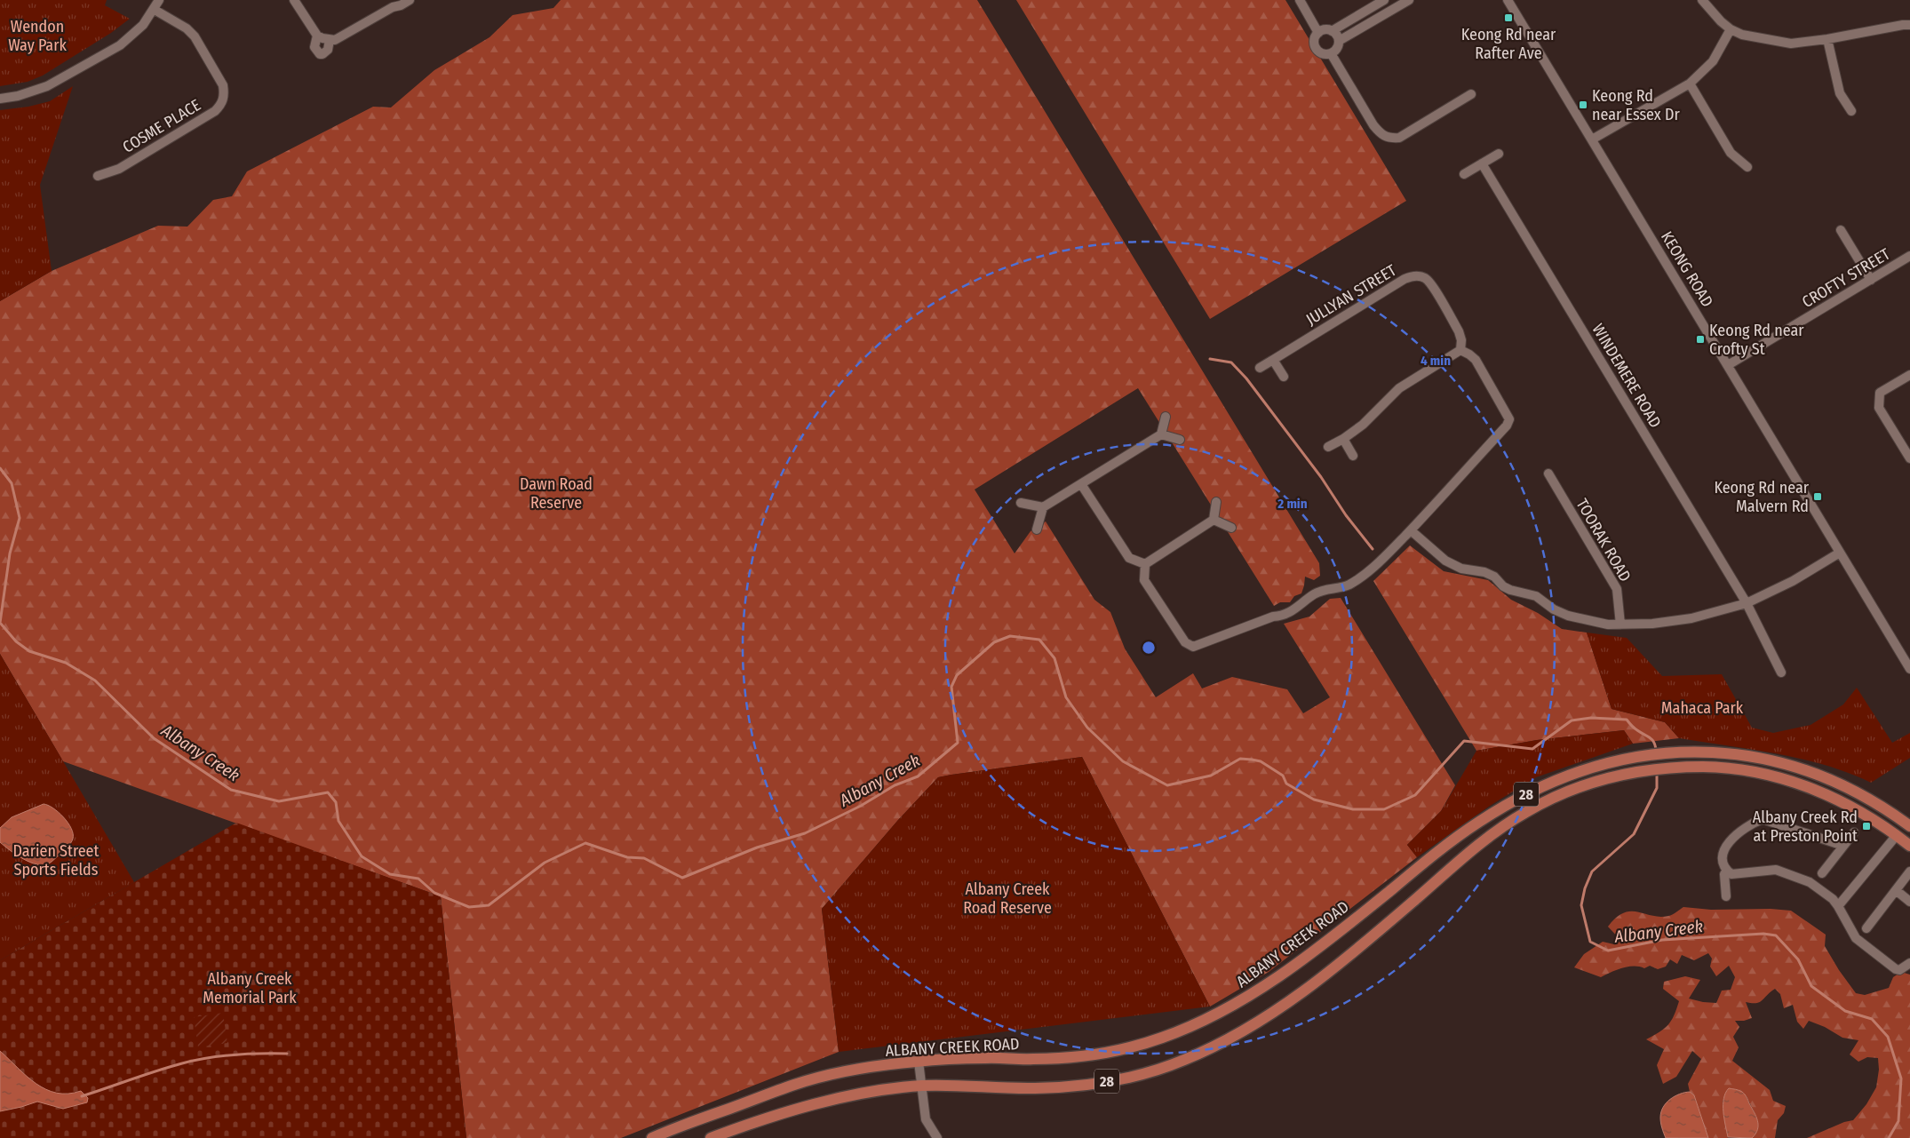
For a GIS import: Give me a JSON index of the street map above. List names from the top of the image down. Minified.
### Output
{"streets":{"main road":["28","ALBANY CREEK ROAD"],"street":["COSME PLACE","KEONG ROAD","CROFTY STREET","JULLYAN STREET","WINDEMERE ROAD","TOORAK ROAD"]},"crossings":[["KEONG ROAD","CROFTY STREET"]],"water":["Albany Creek"],"parks":["Wendon Way Park","Dawn Road Reserve","Mahaca Park","Darien Street Sports Fields","Albany Creek Road Reserve","Albany Creek Memorial Park"],"places":{"transit":["Keong Rd near Rafter Ave","Keong Rd near Essex Dr","Keong Rd near Crofty St","Keong Rd near Malvern Rd","Albany Creek Rd at Preston Point"]},"rings":["4 min","2 min"]}
